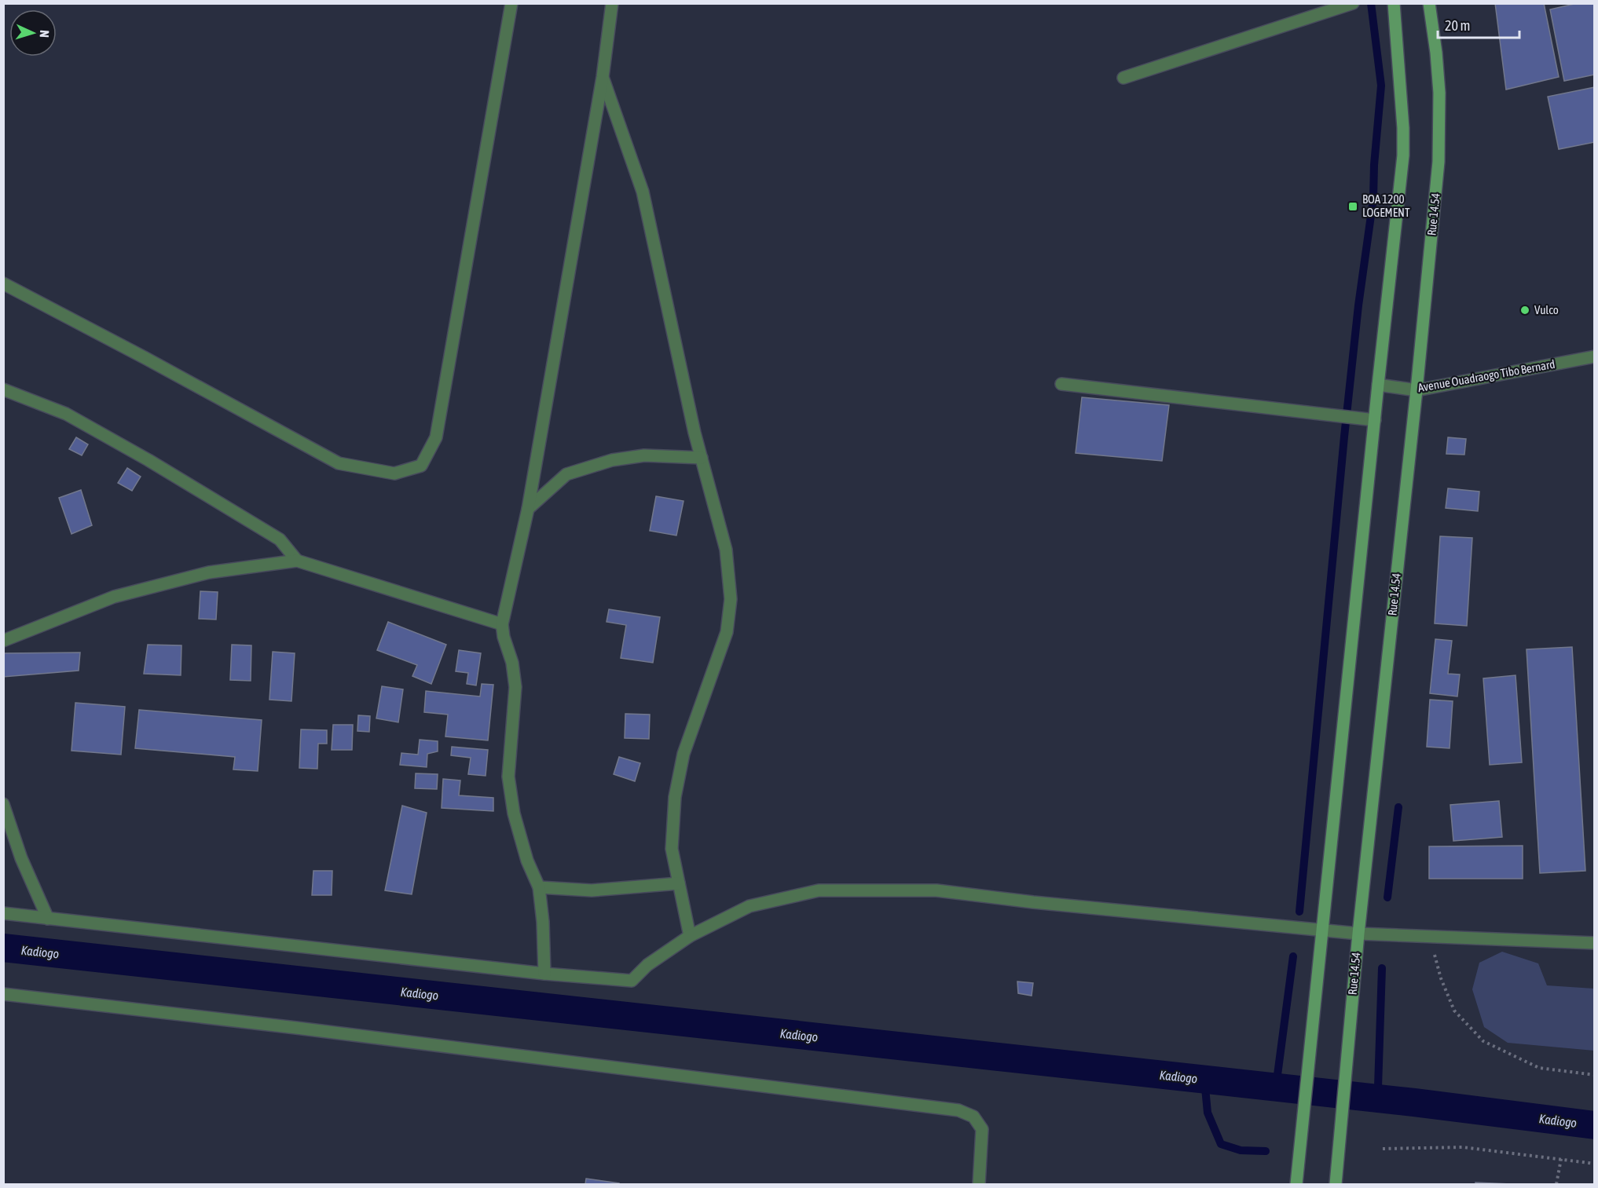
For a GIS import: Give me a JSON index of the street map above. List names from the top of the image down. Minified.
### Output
{"streets":{"main road":["Rue 14.54"],"street":["Avenue Ouadraogo Tibo Bernard"]},"crossings":[["Rue 14.54","Avenue Ouadraogo Tibo Bernard"]],"water":["Kadiogo"],"places":{"transit":["BOA 1200 LOGEMENT"],"other":["Vulco"]},"scale_bar":"20 m","north":"right"}
